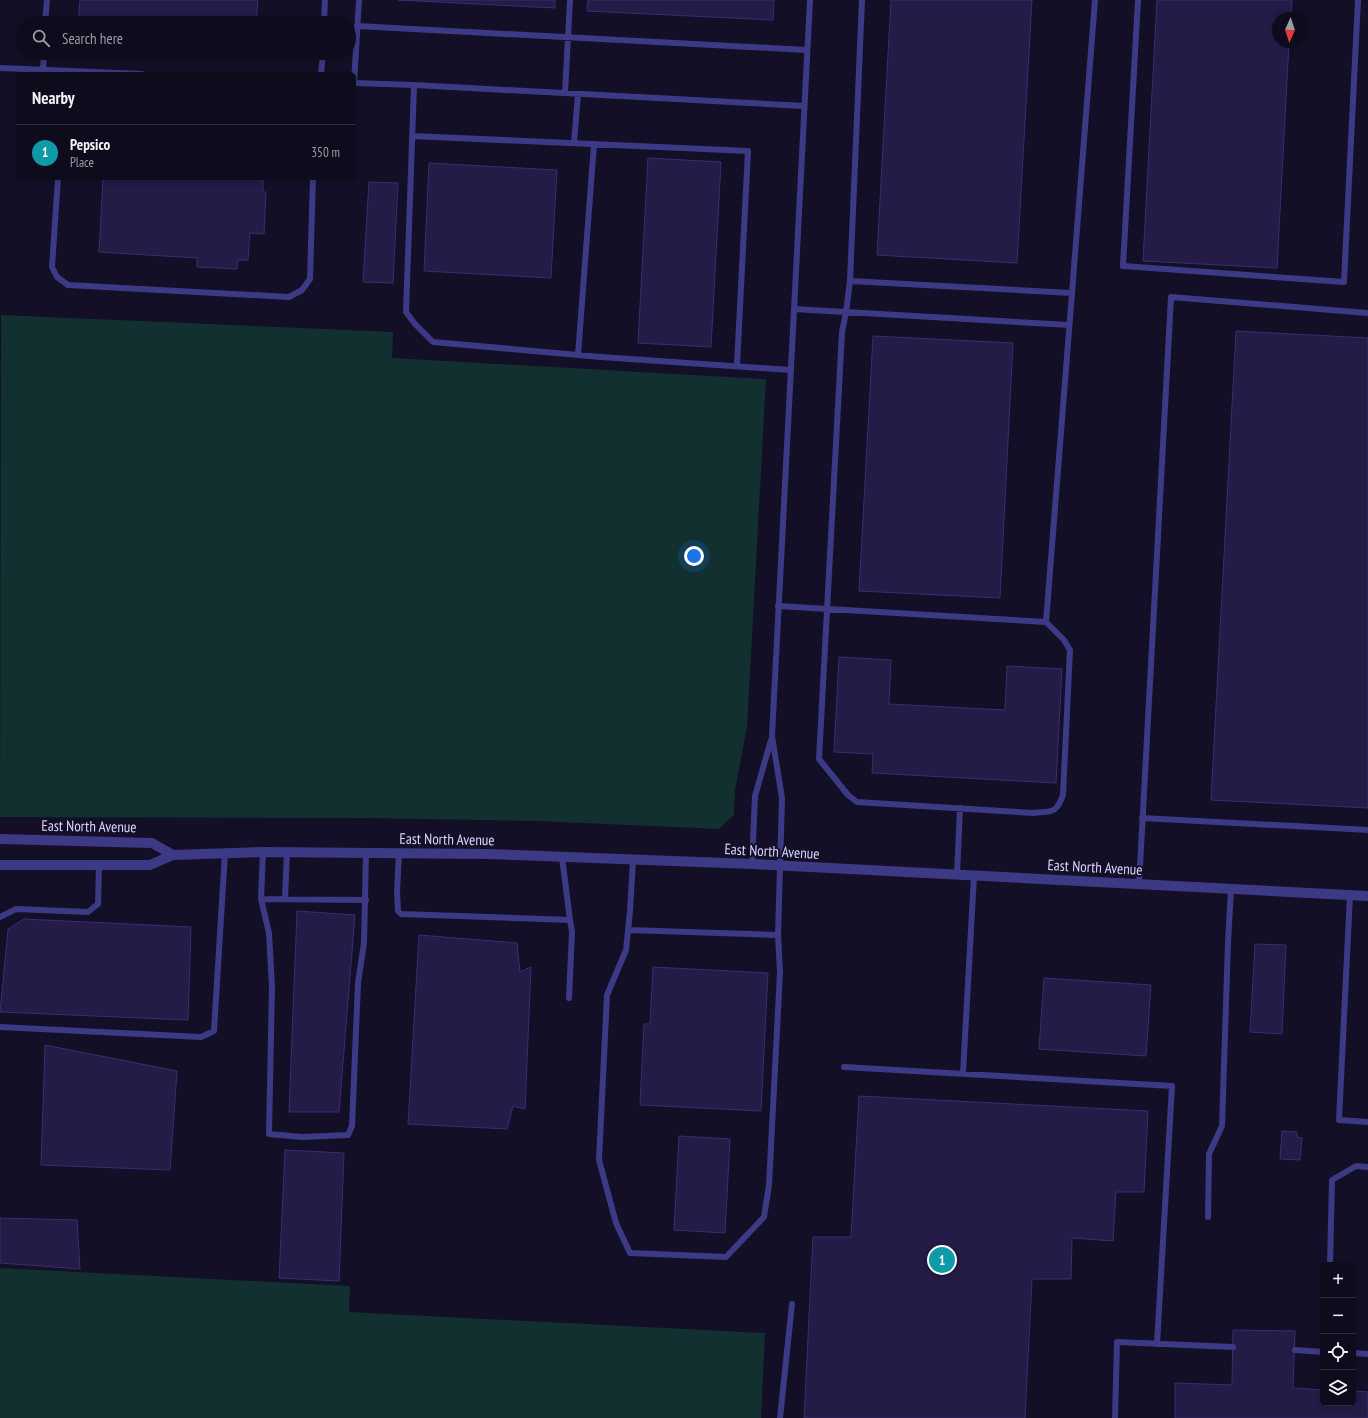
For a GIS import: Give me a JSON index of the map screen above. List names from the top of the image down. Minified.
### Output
{"streets":{"street":["East North Avenue"]},"north":"bottom","page":{"search":"Search here","heading":"Nearby","list":[{"mark":"1","name":"Pepsico","note":"Place","value":"350 m"}],"pins":"1","map_buttons":["+","−"]}}
